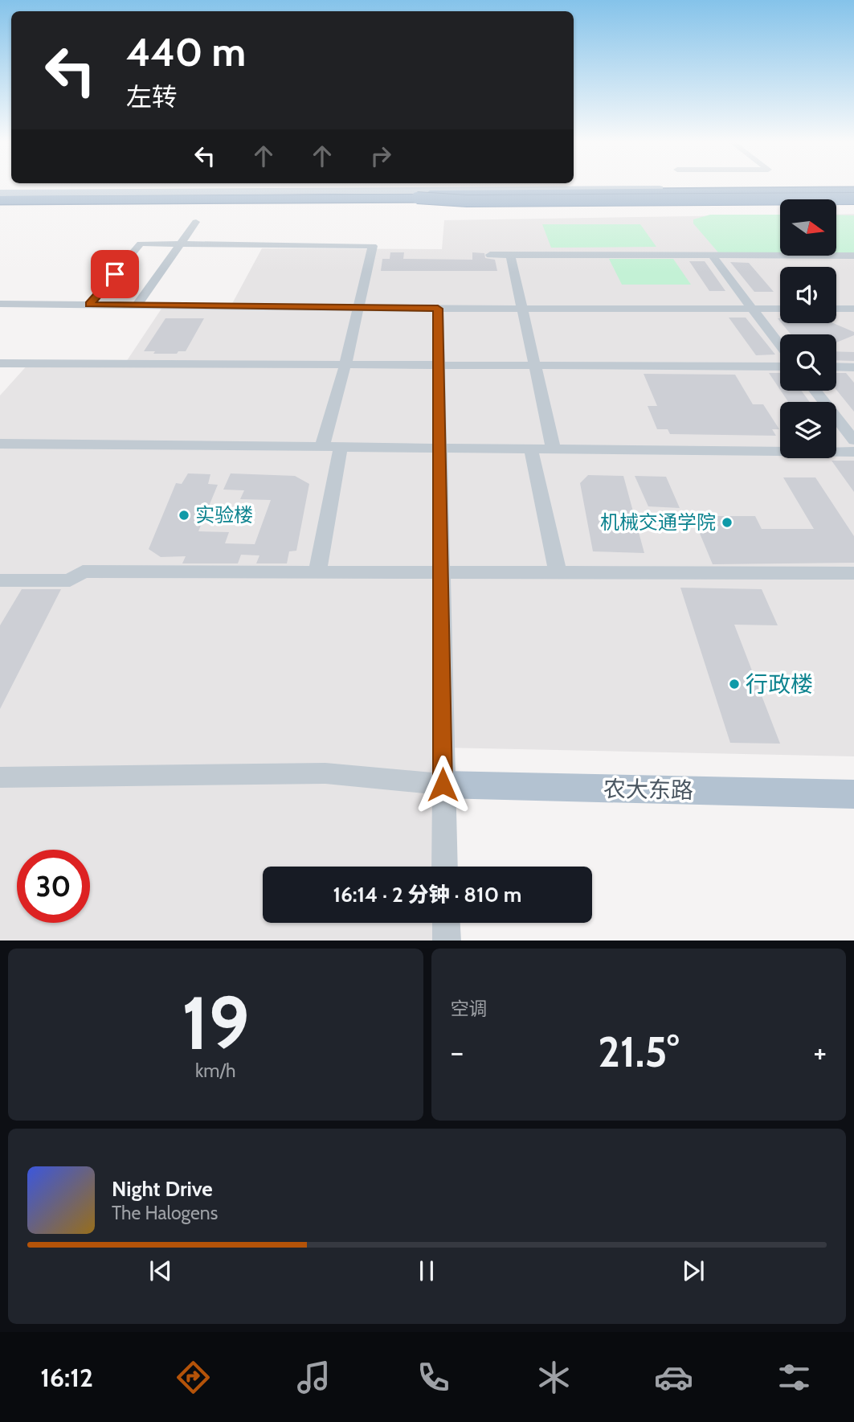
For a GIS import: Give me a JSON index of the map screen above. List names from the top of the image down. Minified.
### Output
{"streets":{"main road":["农大东路"]},"places":["实验楼","机械交通学院","行政楼"],"north":"right","page":{"turn":["440 m","左转"],"limit":"30","trip":"16:14 · 2 分钟 · 810 m","tile":[["19","km/h"],"空调"],"heat":["−","21.5°","+"],"song":["Night Drive","The Halogens"],"tabs":"16:12"}}
